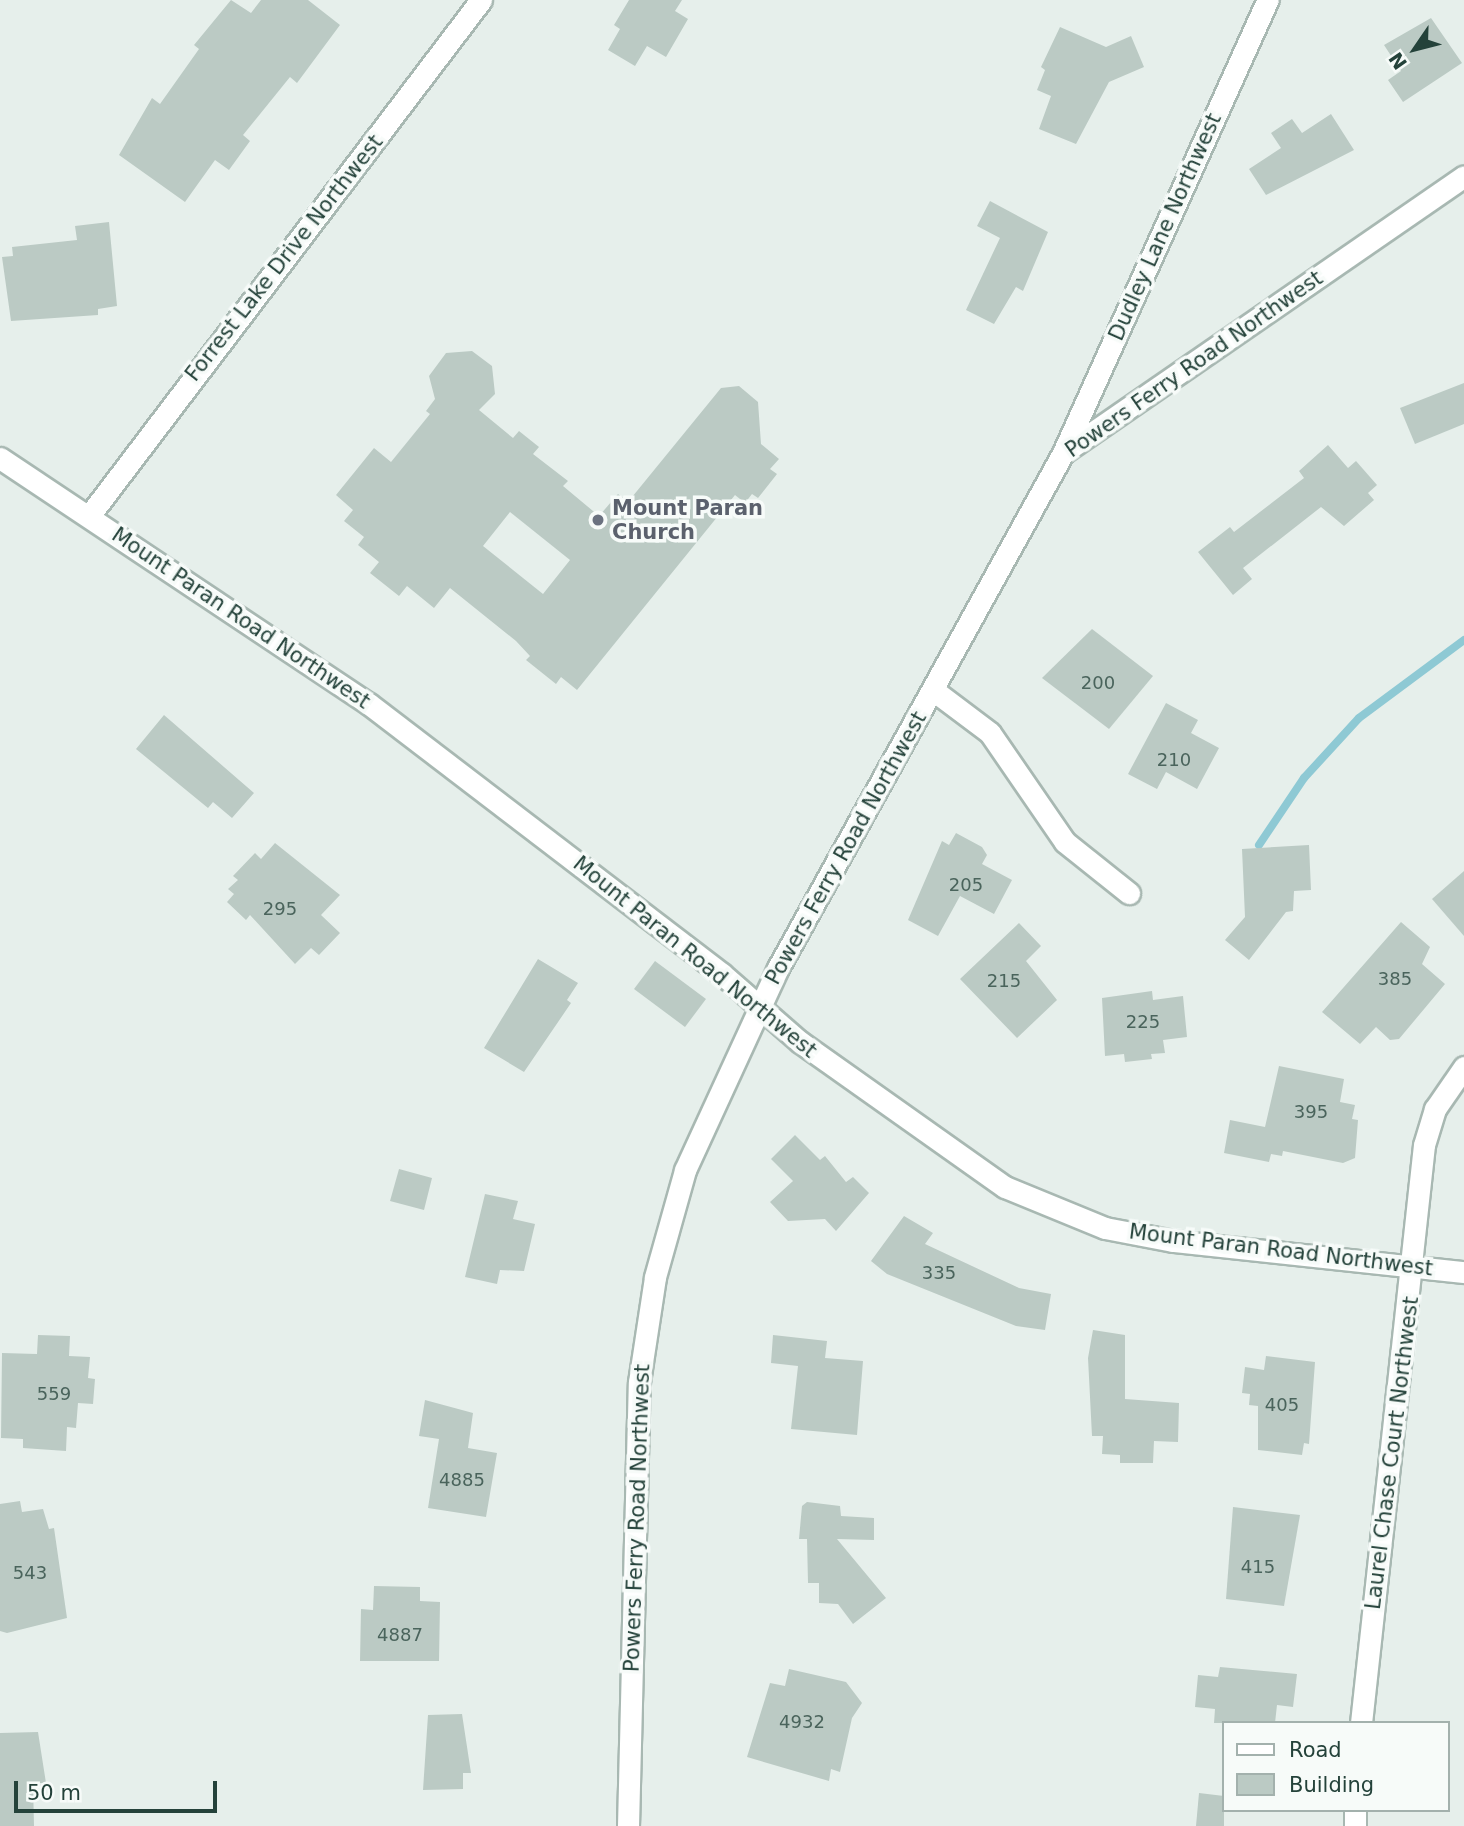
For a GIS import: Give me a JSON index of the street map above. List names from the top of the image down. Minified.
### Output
{"streets":{"street":["Dudley Lane Northwest","Forrest Lake Drive Northwest","Powers Ferry Road Northwest","Mount Paran Road Northwest","Laurel Chase Court Northwest"]},"crossings":[["Dudley Lane Northwest","Powers Ferry Road Northwest"],["Forrest Lake Drive Northwest","Mount Paran Road Northwest"],["Powers Ferry Road Northwest","Mount Paran Road Northwest"],["Mount Paran Road Northwest","Laurel Chase Court Northwest"]],"places":["Mount Paran Church"],"house_numbers":["200","210","205","295","385","215","225","395","335","559","405","4885","415","543","4887","4932"],"legend":["Road","Building"],"scale_bar":"50 m","north":"bottom left"}
